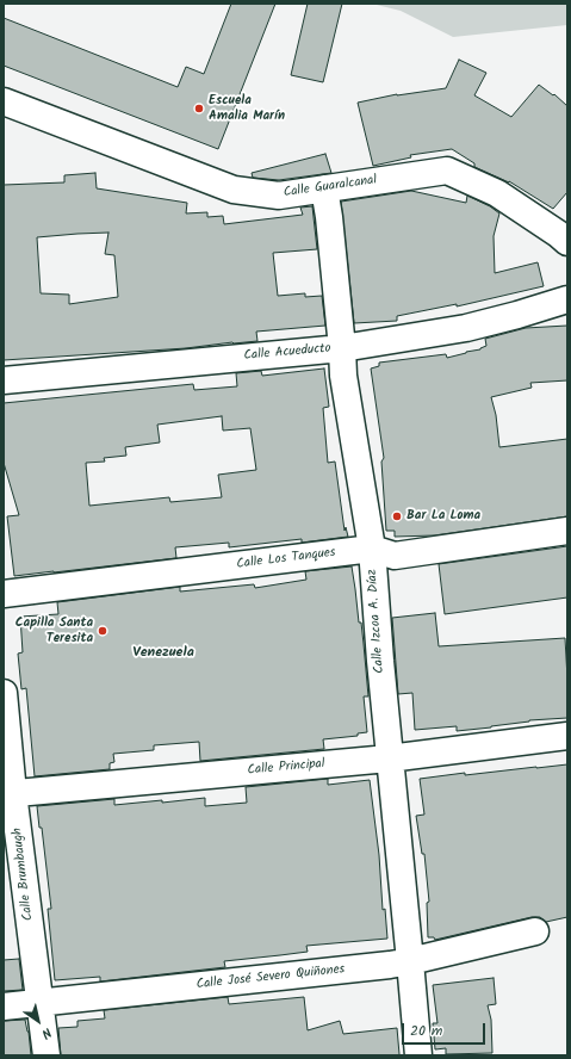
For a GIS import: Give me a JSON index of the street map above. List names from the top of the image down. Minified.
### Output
{"streets":{"street":["Calle Guaralcanal","Calle Acueducto","Calle Los Tanques","Calle Izcoa A. Díaz","Calle Principal","Calle Brumbaugh","Calle José Severo Quiñones"]},"crossings":[["Calle Guaralcanal","Calle Izcoa A. Díaz"],["Calle Acueducto","Calle Izcoa A. Díaz"],["Calle Los Tanques","Calle Izcoa A. Díaz"],["Calle Izcoa A. Díaz","Calle Principal"],["Calle Izcoa A. Díaz","Calle José Severo Quiñones"],["Calle Principal","Calle Brumbaugh"],["Calle Brumbaugh","Calle José Severo Quiñones"]],"districts":["Venezuela"],"places":["Escuela Amalia Marín","Bar La Loma","Capilla Santa Teresita"],"scale_bar":"20 m","north":"bottom right"}
